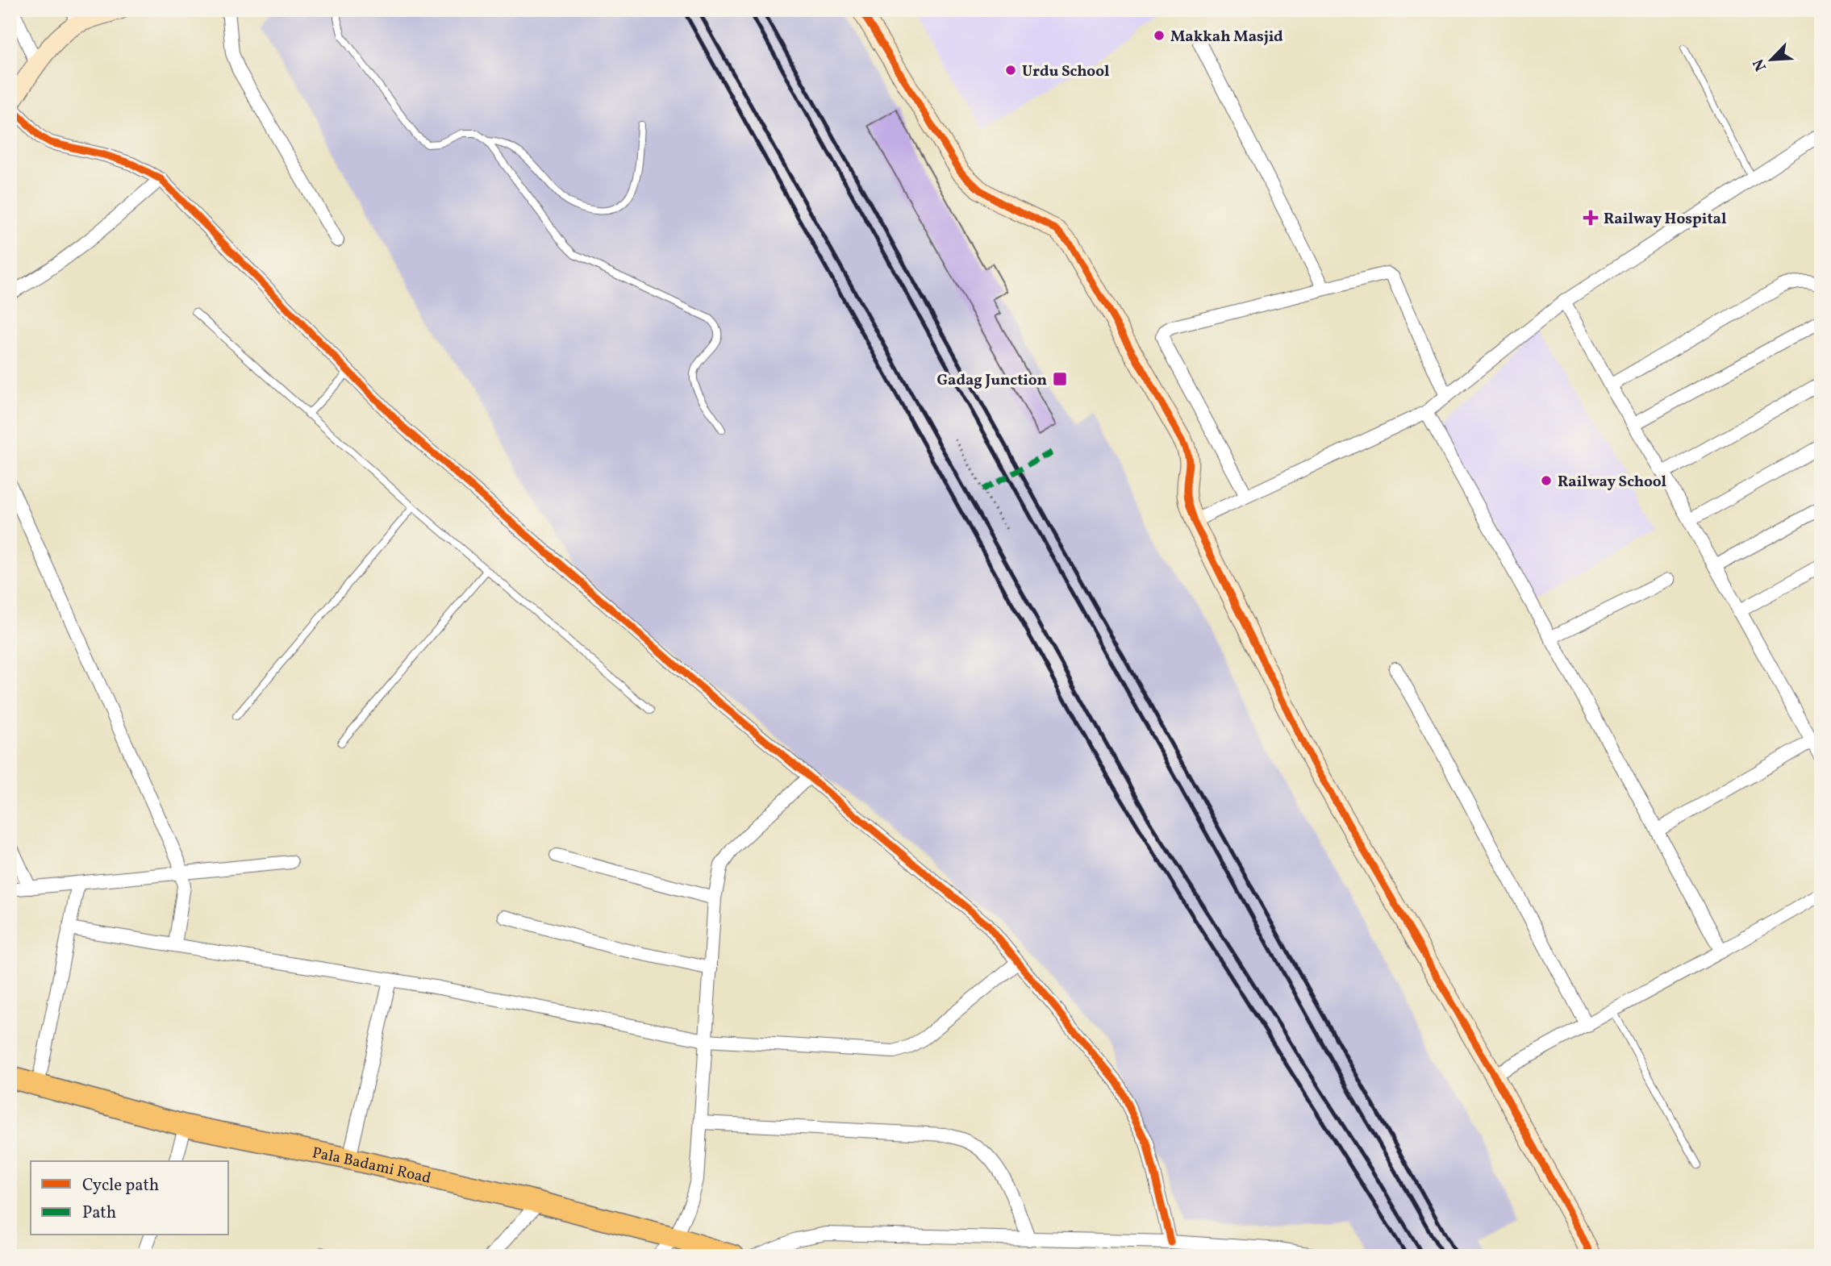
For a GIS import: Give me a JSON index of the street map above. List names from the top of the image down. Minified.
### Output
{"streets":{"main road":["Pala Badami Road"]},"places":{"other":["Makkah Masjid","Urdu School","Railway School"],"health":["Railway Hospital"],"transit":["Gadag Junction"]},"legend":["Cycle path","Path"],"north":"bottom left"}
